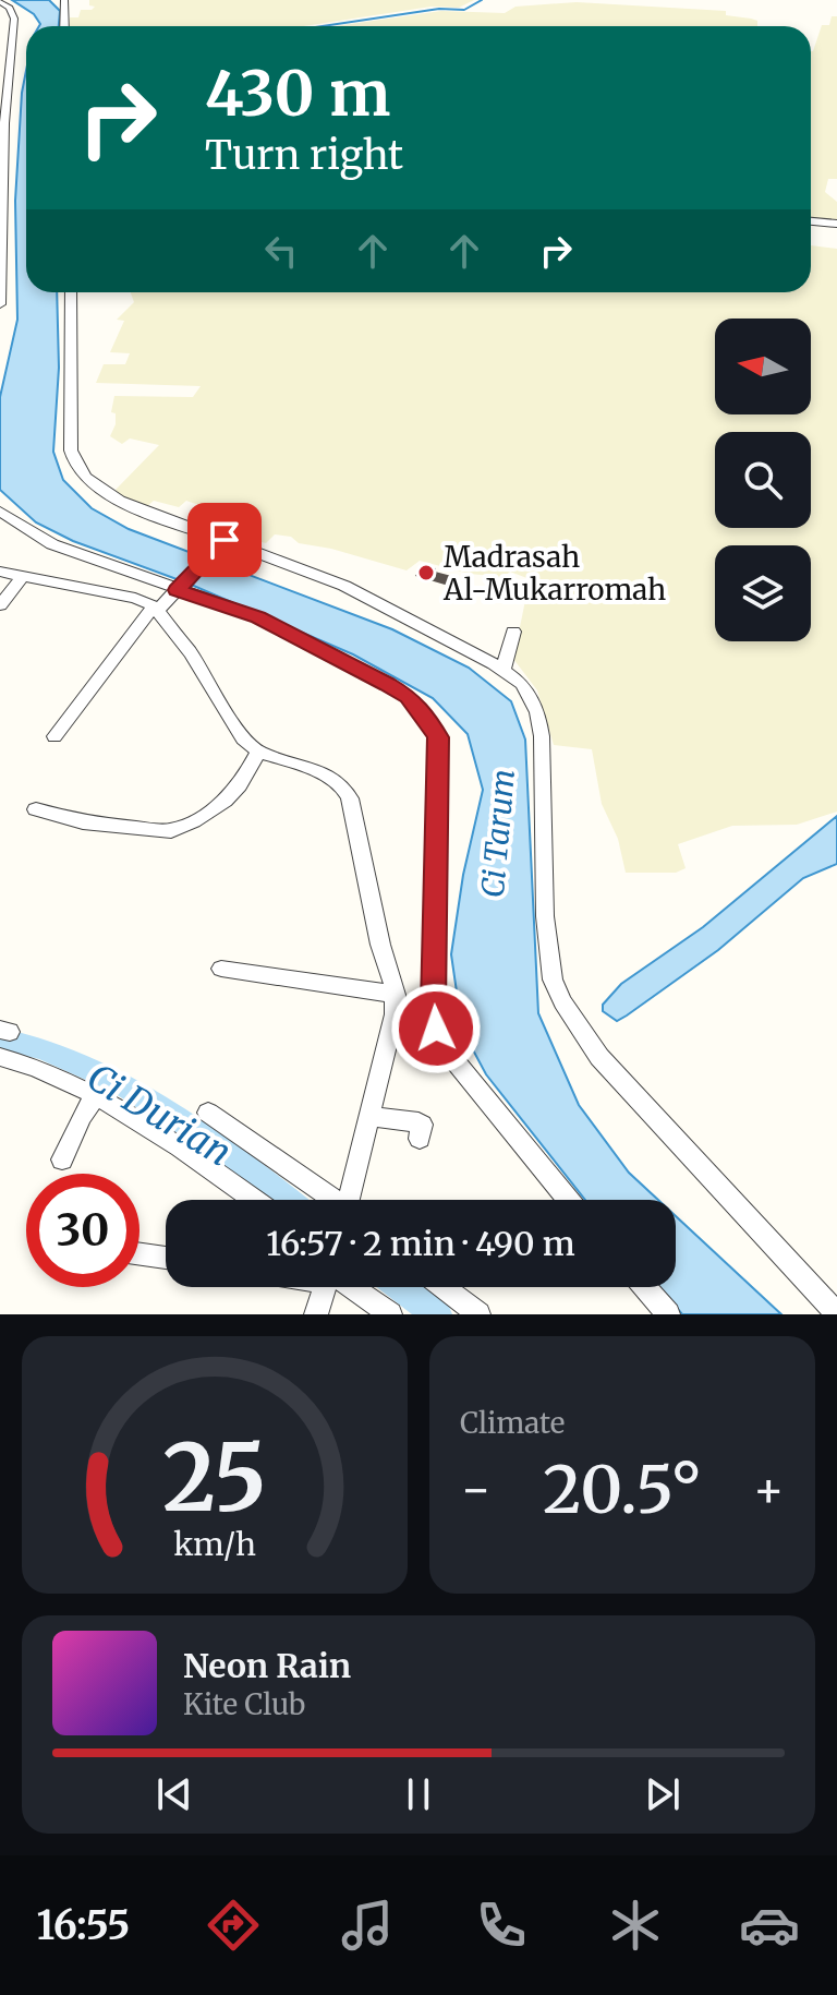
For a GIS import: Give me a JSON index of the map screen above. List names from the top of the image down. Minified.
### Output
{"water":["Ci Tarum","Ci Durian"],"places":["Madrasah Al-Mukarromah"],"north":"left","page":{"turn":["430 m","Turn right"],"limit":"30","trip":"16:57 · 2 min · 490 m","tile":"Climate","heat":["−","20.5°","+"],"song":["Neon Rain","Kite Club"],"tabs":"16:55","gauge":["25","km/h"]}}
